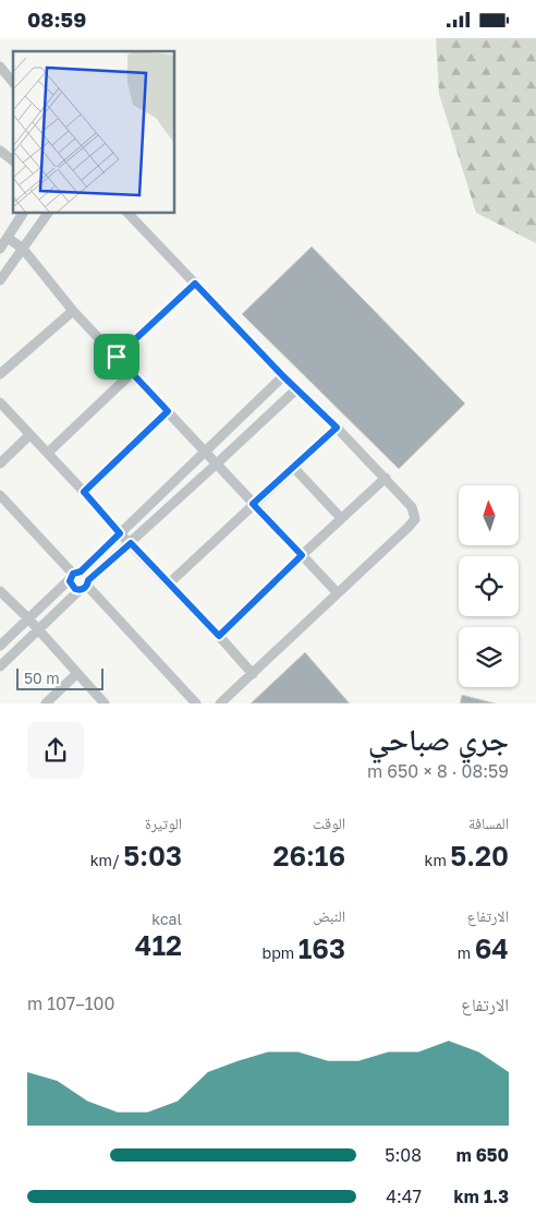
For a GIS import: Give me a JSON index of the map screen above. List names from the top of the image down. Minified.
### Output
{"scale_bar":"50 m","north":"top","page":{"status":"08:59","scale":"50 m","heading":["جري صباحي","08:59 · 8 × 650 m"],"stats":[["المسافة","5.20 km"],["الوقت","26:16"],["الوتيرة","5:03 /km"],["الارتفاع","64 m"],["النبض","163 bpm"],["kcal","412"]],"chart":["الارتفاع","100–107 m"],"list":[{"name":"650 m","note":"5:08"},{"name":"1.3 km","note":"4:47"}]}}
